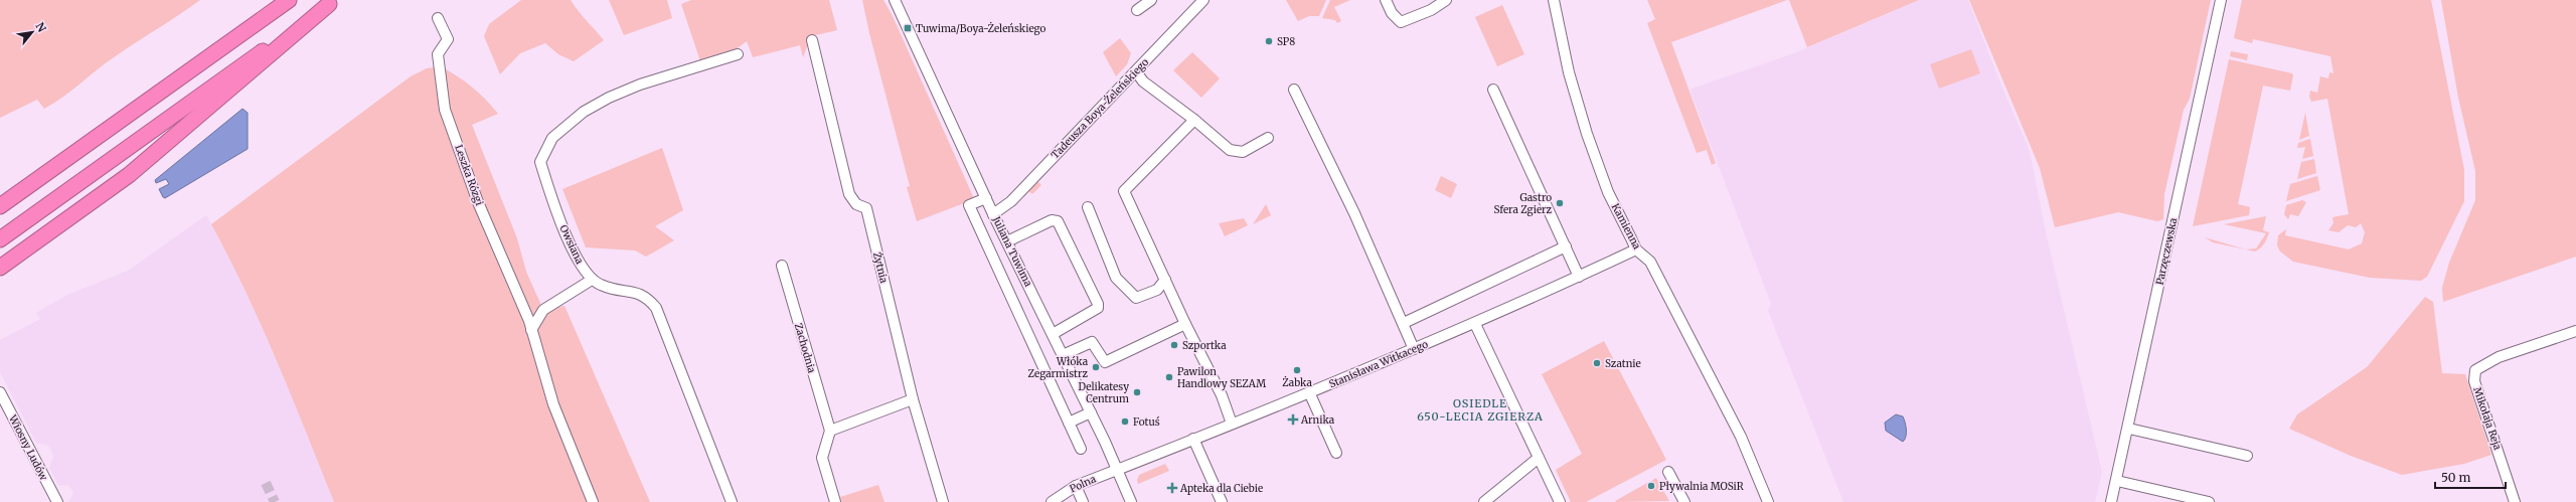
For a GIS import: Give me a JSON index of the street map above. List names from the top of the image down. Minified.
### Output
{"streets":{"street":["Tadeusza Boya-Żeleńskiego","Leszka Rózgi","Kamienna","Owsiana","Juliana Tuwima","Parzęczewska","Żytnia","Zachodnia","Stanisława Witkacego","Mikołaja Reja","Wiosny Ludów","Polna"]},"crossings":[["Tadeusza Boya-Żeleńskiego","Juliana Tuwima"],["Kamienna","Stanisława Witkacego"],["Juliana Tuwima","Stanisława Witkacego"],["Juliana Tuwima","Polna"],["Stanisława Witkacego","Polna"]],"districts":["OSIEDLE 650-LECIA ZGIERZA"],"places":{"transit":["Tuwima/Boya-Żeleńskiego"],"other":["SP8","Gastro Sfera Zgierz","Szportka","Szatnie","Włóka Zegarmistrz","Żabka","Pawilon Handlowy SEZAM","Delikatesy Centrum","Fotuś","Pływalnia MOSiR"],"health":["Arnika","Apteka dla Ciebie"]},"scale_bar":"50 m","north":"top right"}
